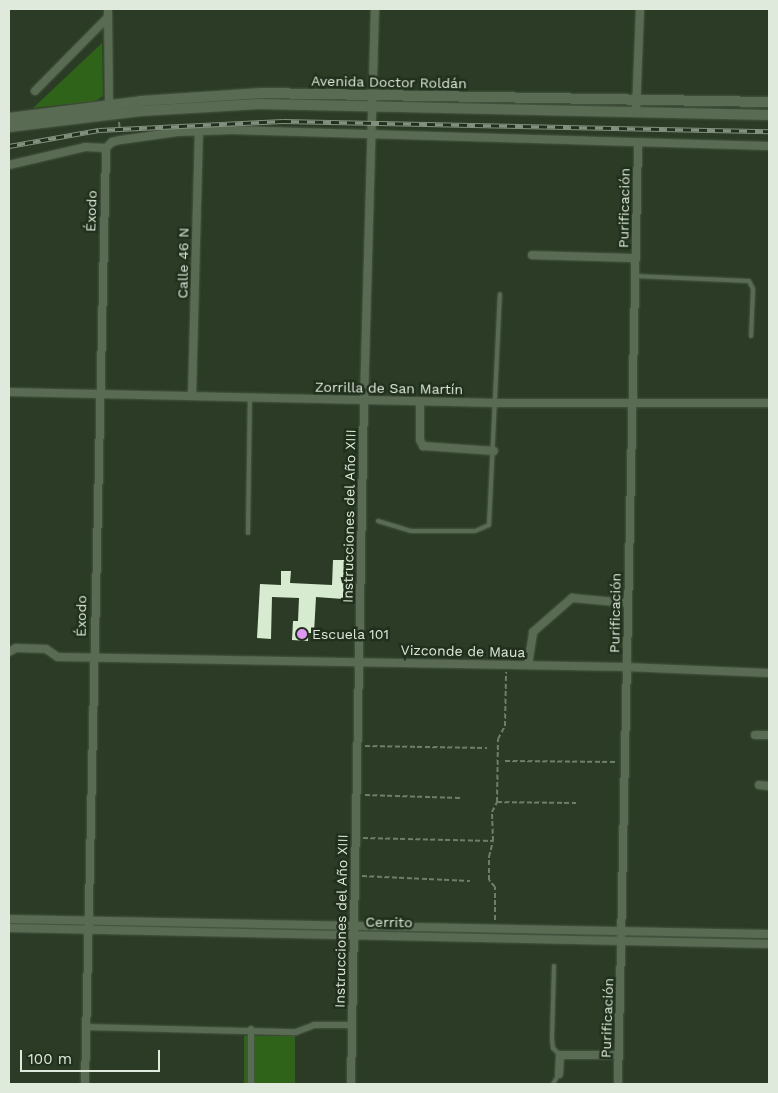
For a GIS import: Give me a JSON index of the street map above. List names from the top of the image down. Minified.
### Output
{"streets":{"street":["Avenida Doctor Roldán","Purificación","Éxodo","Calle 46 N","Zorrilla de San Martín","Instrucciones del Año XIII","Vizconde de Maua","Cerrito"]},"crossings":[["Avenida Doctor Roldán","Instrucciones del Año XIII"],["Purificación","Zorrilla de San Martín"],["Purificación","Vizconde de Maua"],["Purificación","Cerrito"],["Éxodo","Zorrilla de San Martín"],["Éxodo","Vizconde de Maua"],["Éxodo","Cerrito"],["Calle 46 N","Zorrilla de San Martín"],["Zorrilla de San Martín","Instrucciones del Año XIII"],["Instrucciones del Año XIII","Vizconde de Maua"],["Instrucciones del Año XIII","Cerrito"]],"places":["Escuela 101"],"scale_bar":"100 m"}
